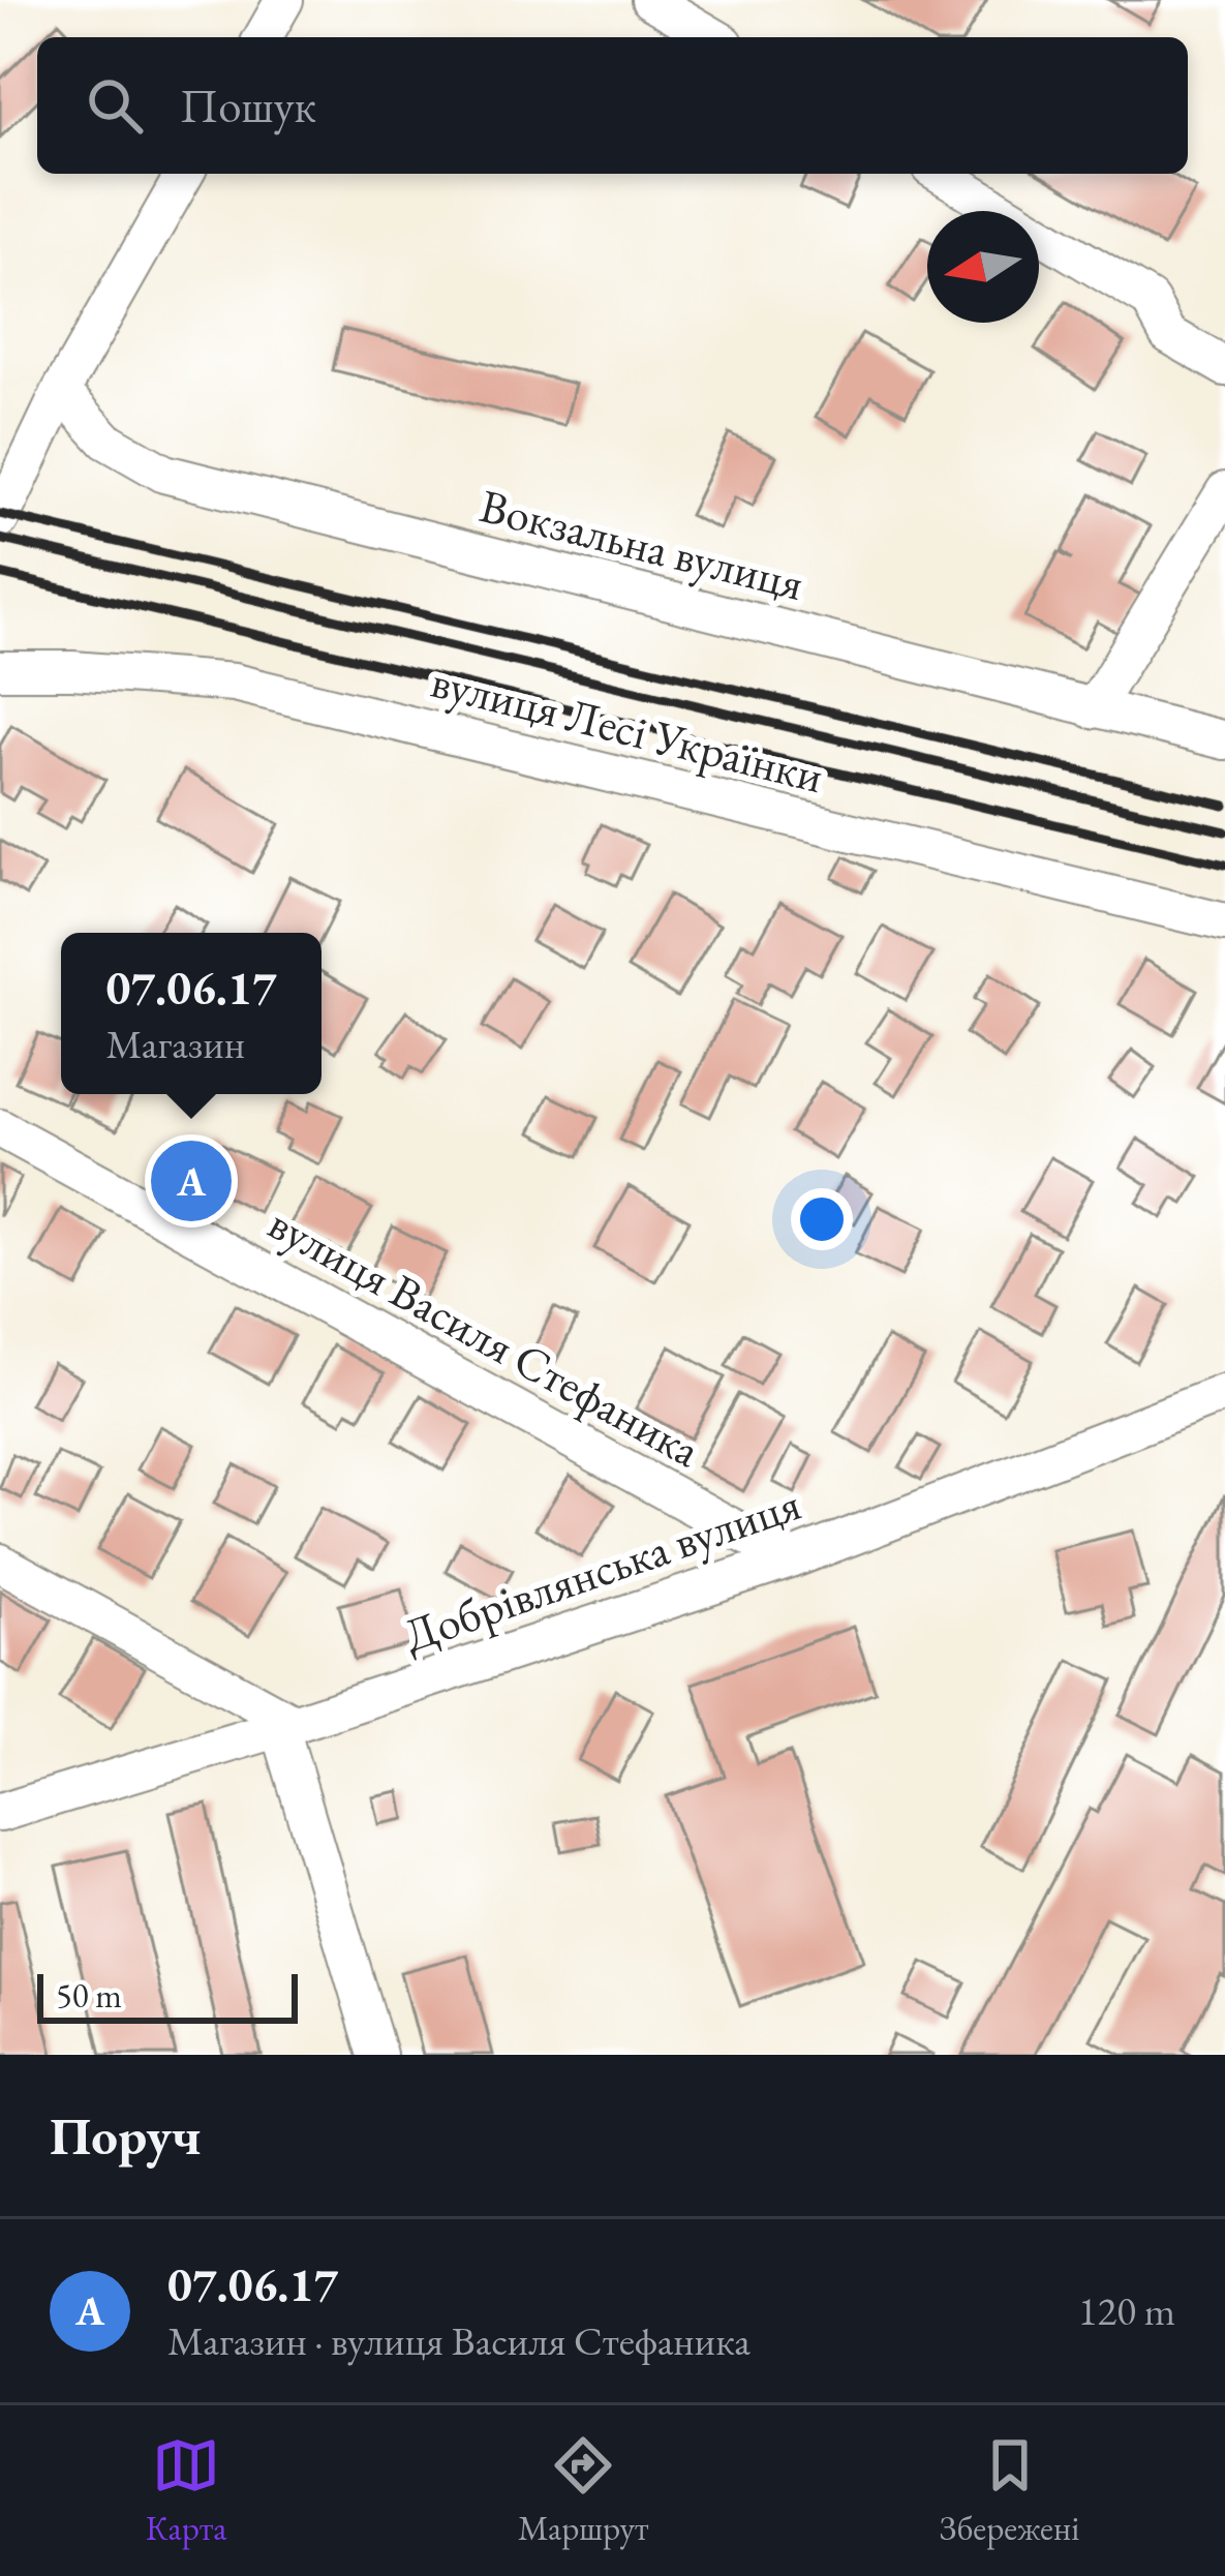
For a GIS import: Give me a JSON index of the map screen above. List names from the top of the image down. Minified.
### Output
{"streets":{"street":["Вокзальна вулиця","вулиця Лесі Українки","вулиця Василя Стефаника","Добрівлянська вулиця"]},"crossings":[["вулиця Василя Стефаника","Добрівлянська вулиця"]],"scale_bar":"50 m","north":"left","page":{"search":"Пошук","popup":["07.06.17","Магазин"],"pins":"A","scale":"50 m","heading":"Поруч","list":[{"mark":"A","name":"07.06.17","note":"Магазин · вулиця Василя Стефаника","value":"120 m"}],"nav":["Карта","Маршрут","Збережені"]}}
